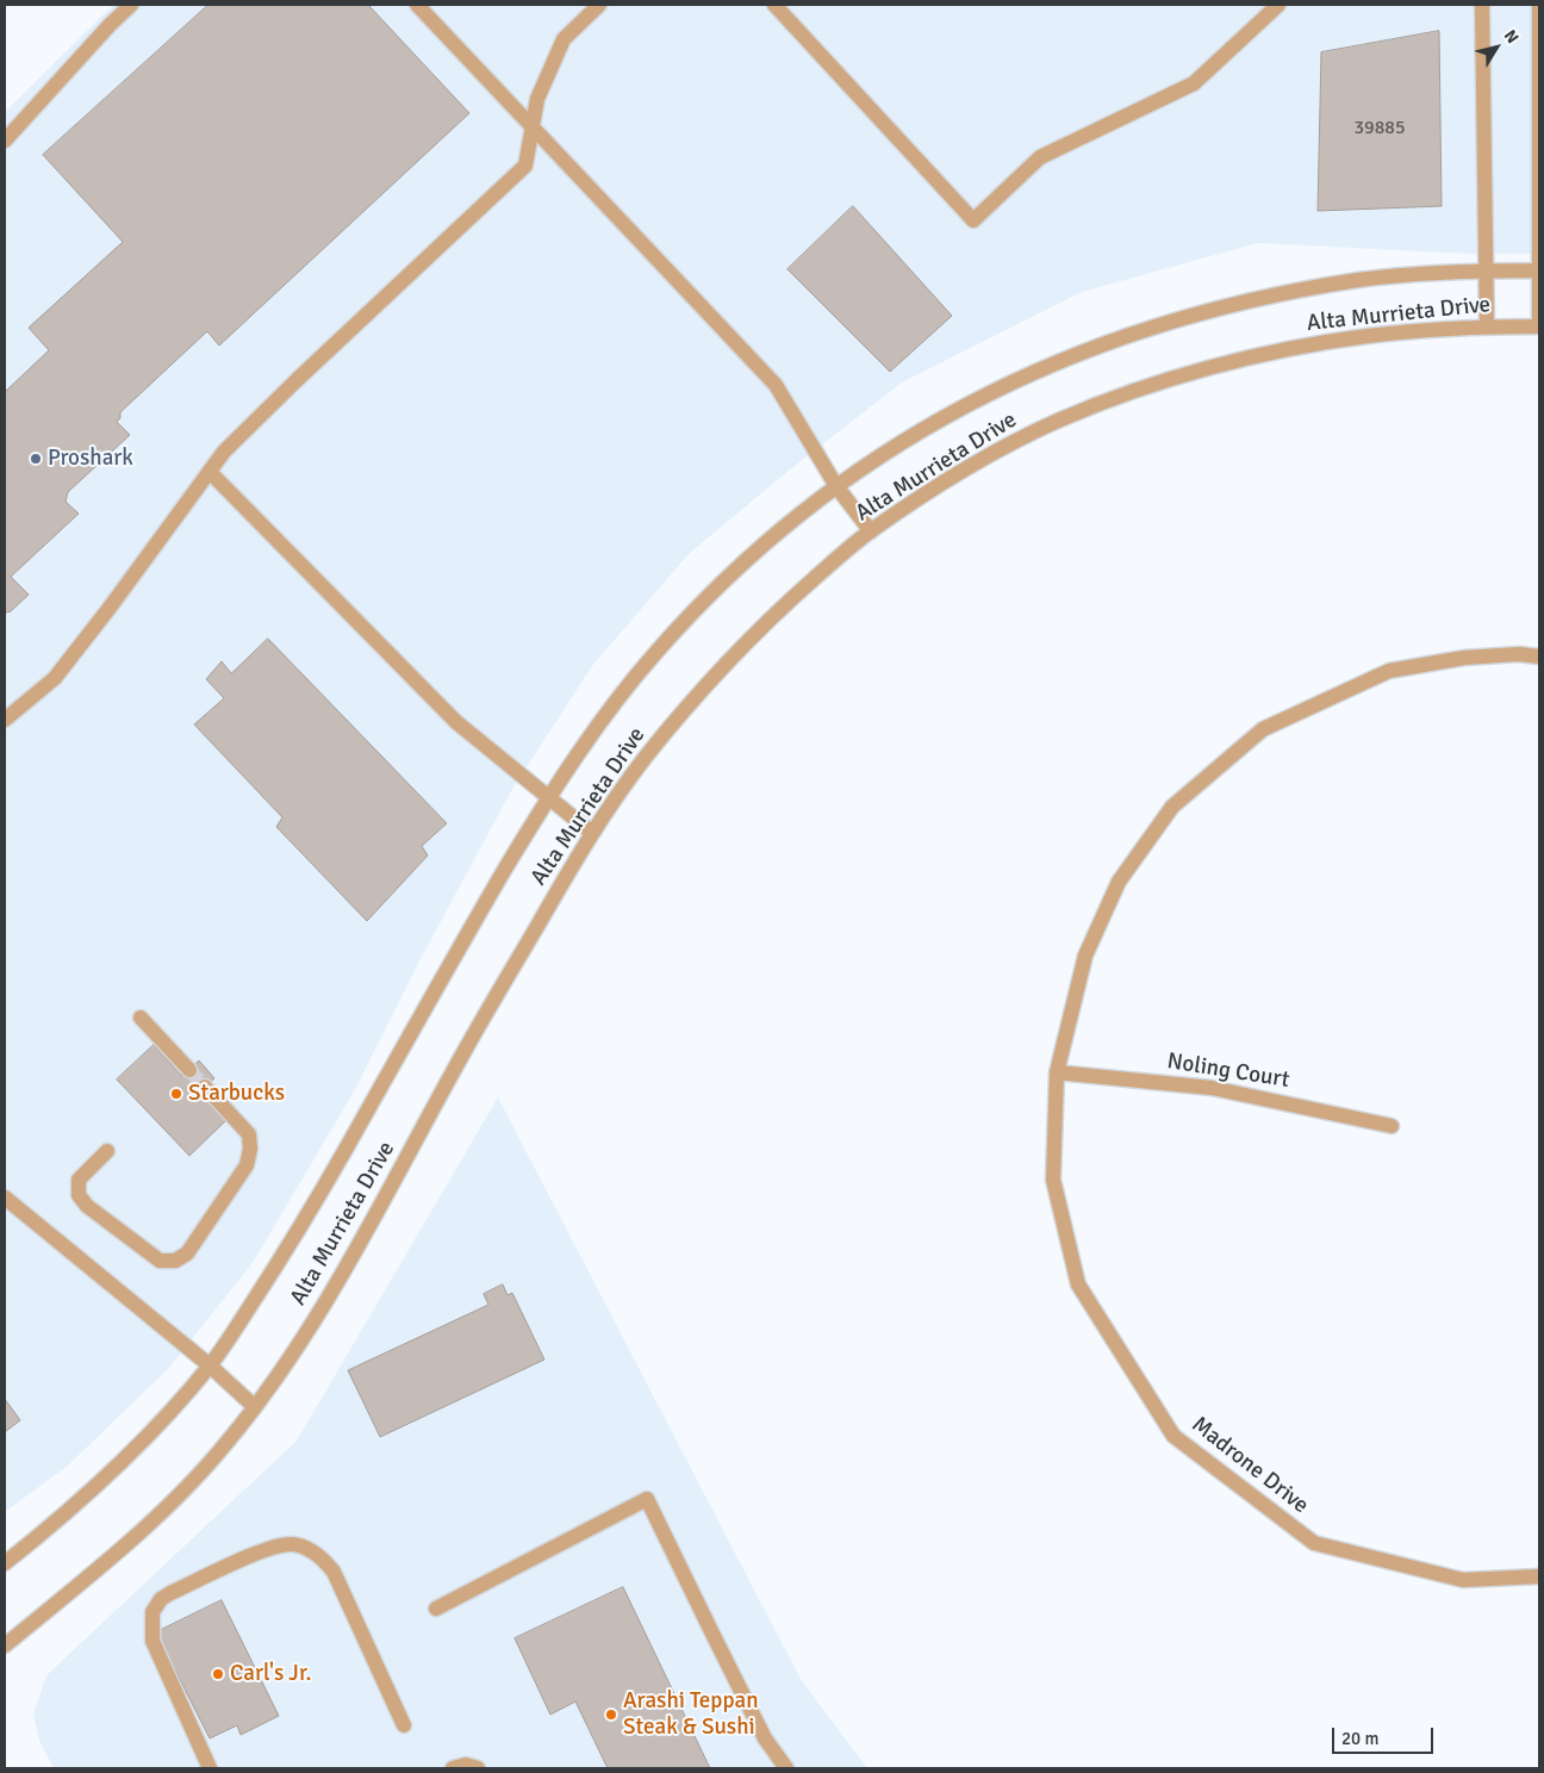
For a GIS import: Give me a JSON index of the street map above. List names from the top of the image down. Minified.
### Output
{"streets":{"street":["Alta Murrieta Drive","Noling Court","Madrone Drive"]},"crossings":[["Noling Court","Madrone Drive"]],"places":["Proshark","Starbucks","Carl's Jr.","Arashi Teppan Steak & Sushi"],"house_numbers":["39885"],"scale_bar":"20 m","north":"top right"}
